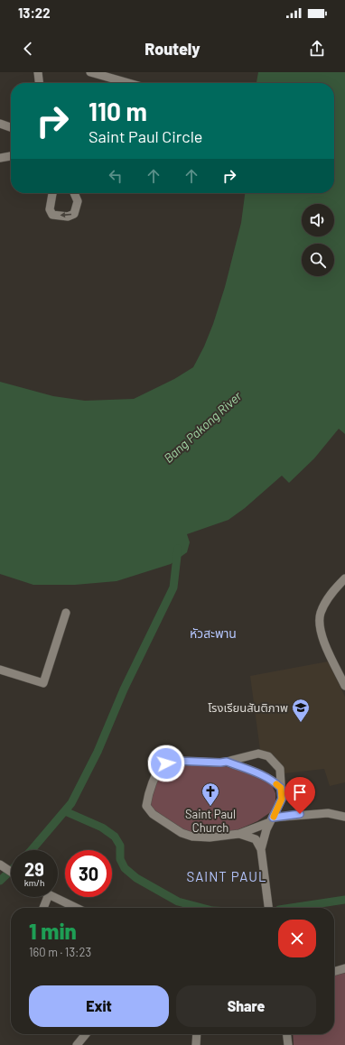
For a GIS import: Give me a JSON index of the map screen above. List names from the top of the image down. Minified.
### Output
{"districts":["หัวสะพาน","SAINT PAUL"],"water":["Bang Pakong River"],"places":{"school or university":["โรงเรียนสันติภาพ"],"church":["Saint Paul Church"]},"page":{"status":"13:22","header":"Routely","turn":["110 m","Saint Paul Circle"],"speed":"29 km/h","limit":"30","heading":["1 min","160 m · 13:23"],"buttons":["Exit","Share"]}}
